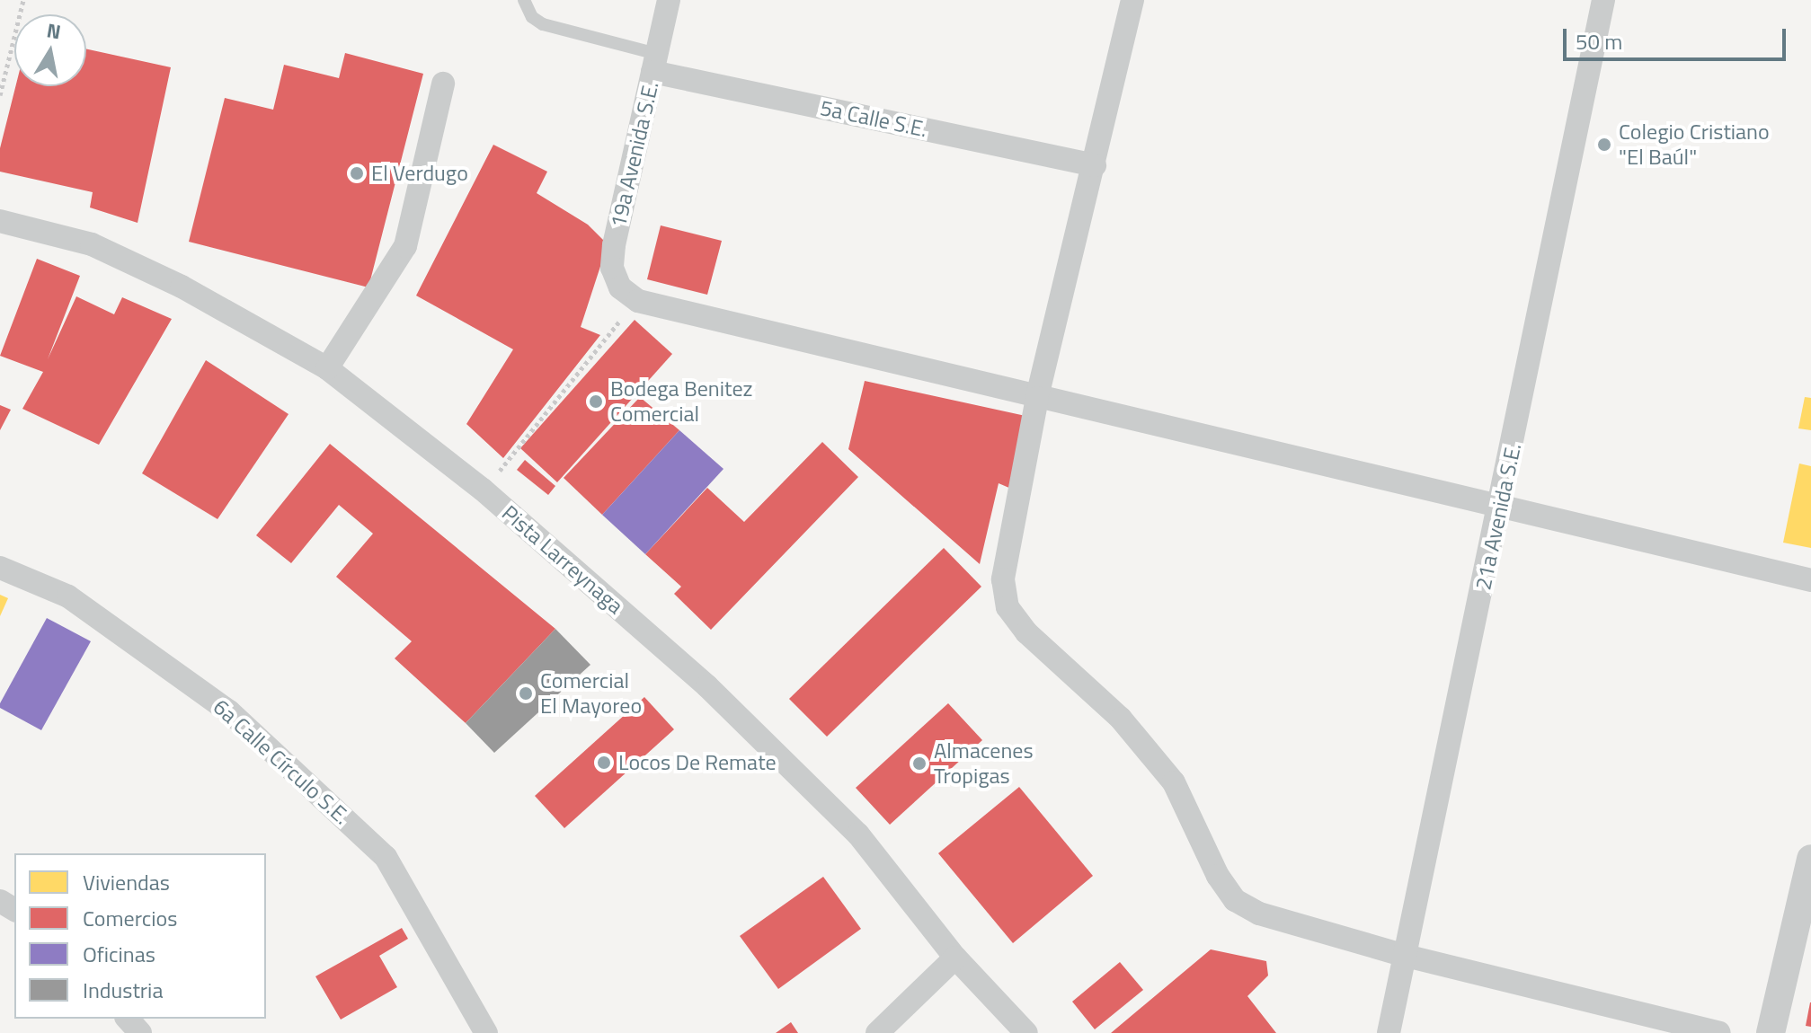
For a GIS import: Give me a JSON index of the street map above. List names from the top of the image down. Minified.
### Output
{"streets":{"street":["5a Calle S.E.","19a Avenida S.E.","21a Avenida S.E.","Pista Larreynaga","6a Calle Círculo S.E."]},"crossings":[["5a Calle S.E.","19a Avenida S.E."]],"places":["Colegio Cristiano \"El Baúl\"","El Verdugo","Bodega Benitez Comercial","Comercial El Mayoreo","Locos De Remate","Almacenes Tropigas"],"legend":["Viviendas","Comercios","Oficinas","Industria"],"scale_bar":"50 m","north":"top"}
